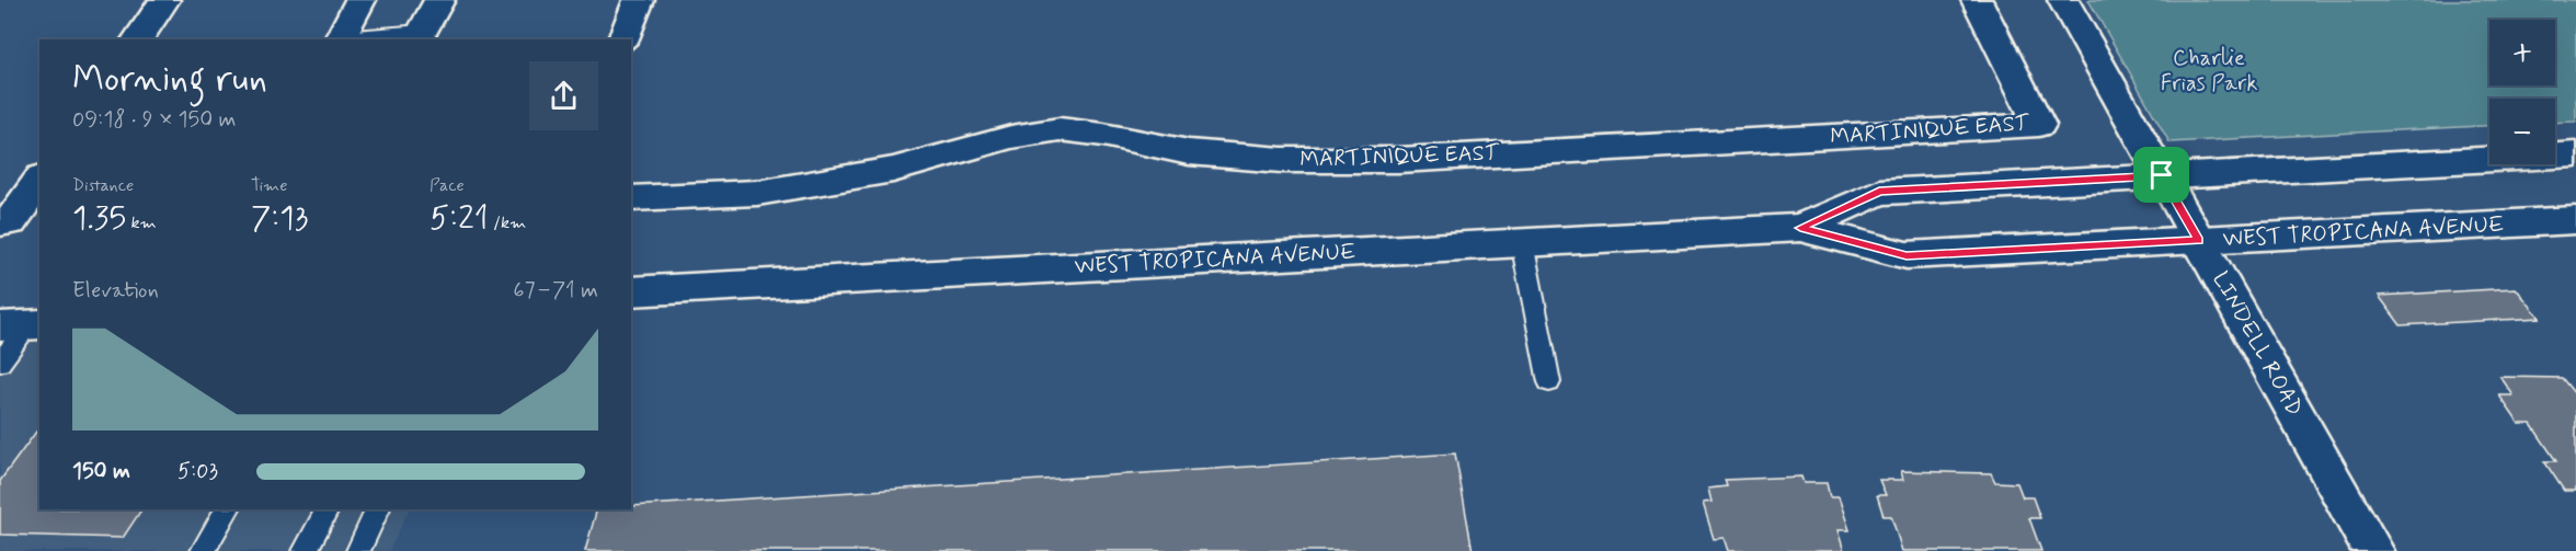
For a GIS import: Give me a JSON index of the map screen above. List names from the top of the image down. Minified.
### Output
{"streets":{"street":["MARTINIQUE EAST","WEST TROPICANA AVENUE","LINDELL ROAD"]},"crossings":[["WEST TROPICANA AVENUE","LINDELL ROAD"]],"parks":["Charlie Frias Park"],"page":{"map_buttons":["+","−"],"heading":["Morning run","09:18 · 9 × 150 m"],"stats":[["Distance","1.35 km"],["Time","7:13"],["Pace","5:21 /km"]],"chart":["Elevation","67–71 m"],"list":[{"name":"150 m","note":"5:03"}]}}
